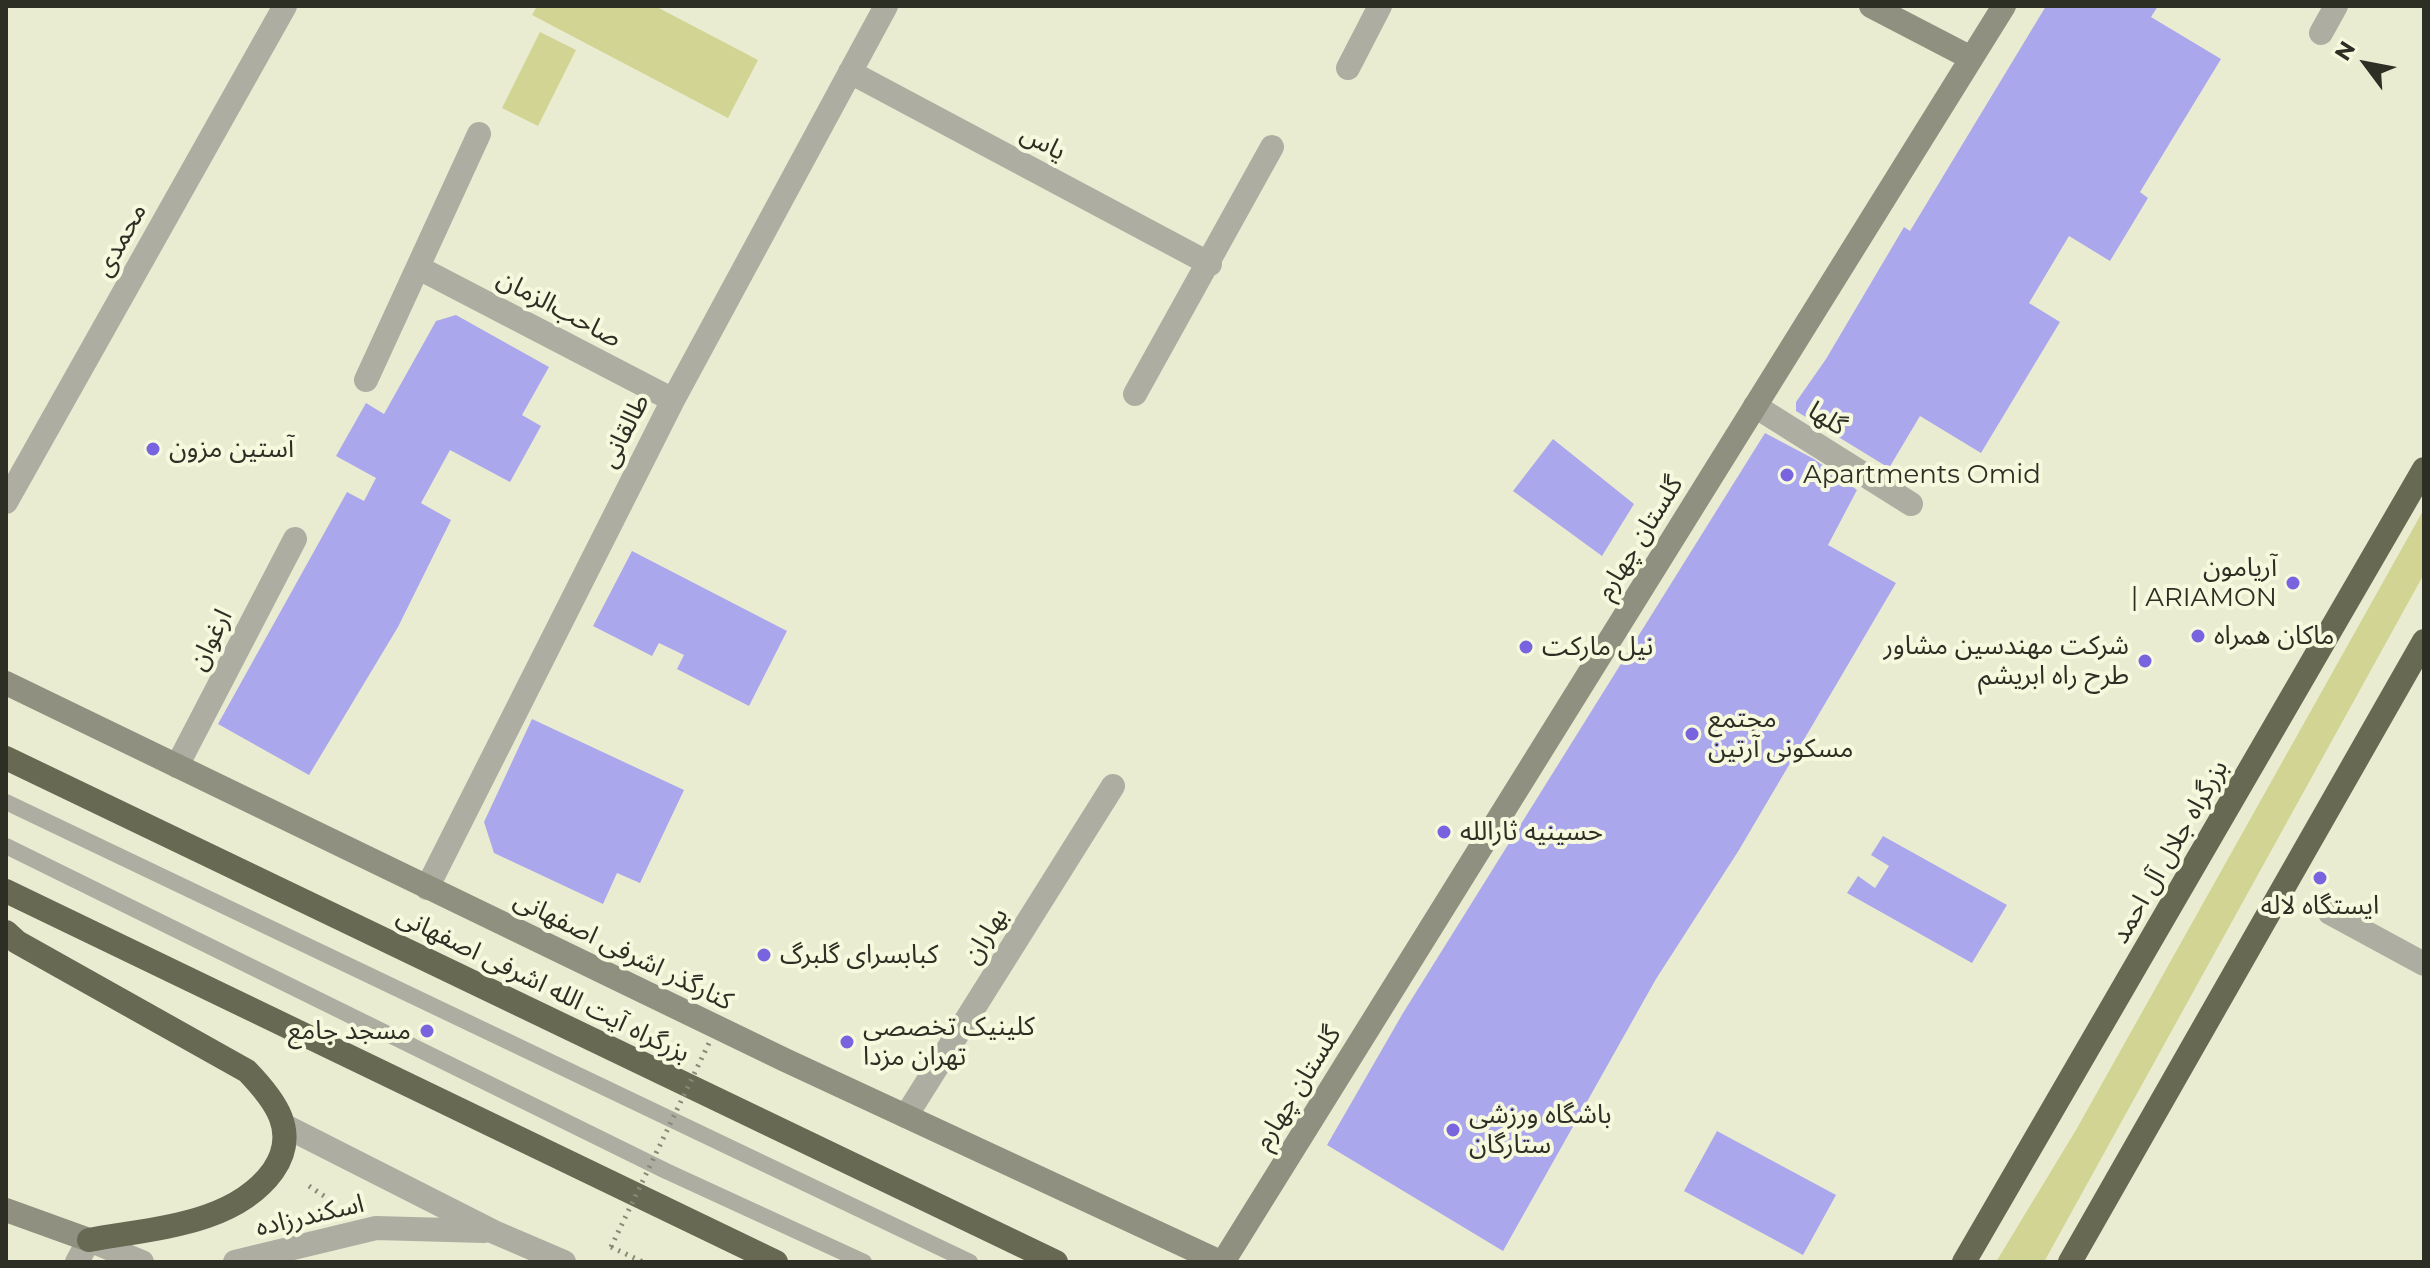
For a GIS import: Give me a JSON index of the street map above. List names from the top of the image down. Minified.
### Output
{"streets":{"highway":["بزرگراه جلال آل احمد","بزرگراه آیت الله اشرفی اصفهانی"],"street":["یاس","محمدی","صاحب‌الزمان","گلها","طالقانی","گلستان چهارم","ارغوان","بهاران","کنارگذر اشرفی اصفهانی","اسکندرزاده"]},"crossings":[["یاس","طالقانی"],["صاحب‌الزمان","طالقانی"],["گلها","گلستان چهارم"],["طالقانی","کنارگذر اشرفی اصفهانی"],["گلستان چهارم","کنارگذر اشرفی اصفهانی"],["ارغوان","کنارگذر اشرفی اصفهانی"],["بهاران","کنارگذر اشرفی اصفهانی"]],"places":["آستین مزون","Apartments Omid","آریامون | ARIAMON","ماکان همراه","نیل مارکت","شرکت مهندسین مشاور طرح راه ابریشم","مجتمع مسکونی آرتین","حسینیه ثارالله","ایستگاه لاله","کبابسرای گلبرگ","مسجد جامع","کلینیک تخصصی تهران مزدا","باشگاه ورزشی ستارگان"],"north":"top left"}
